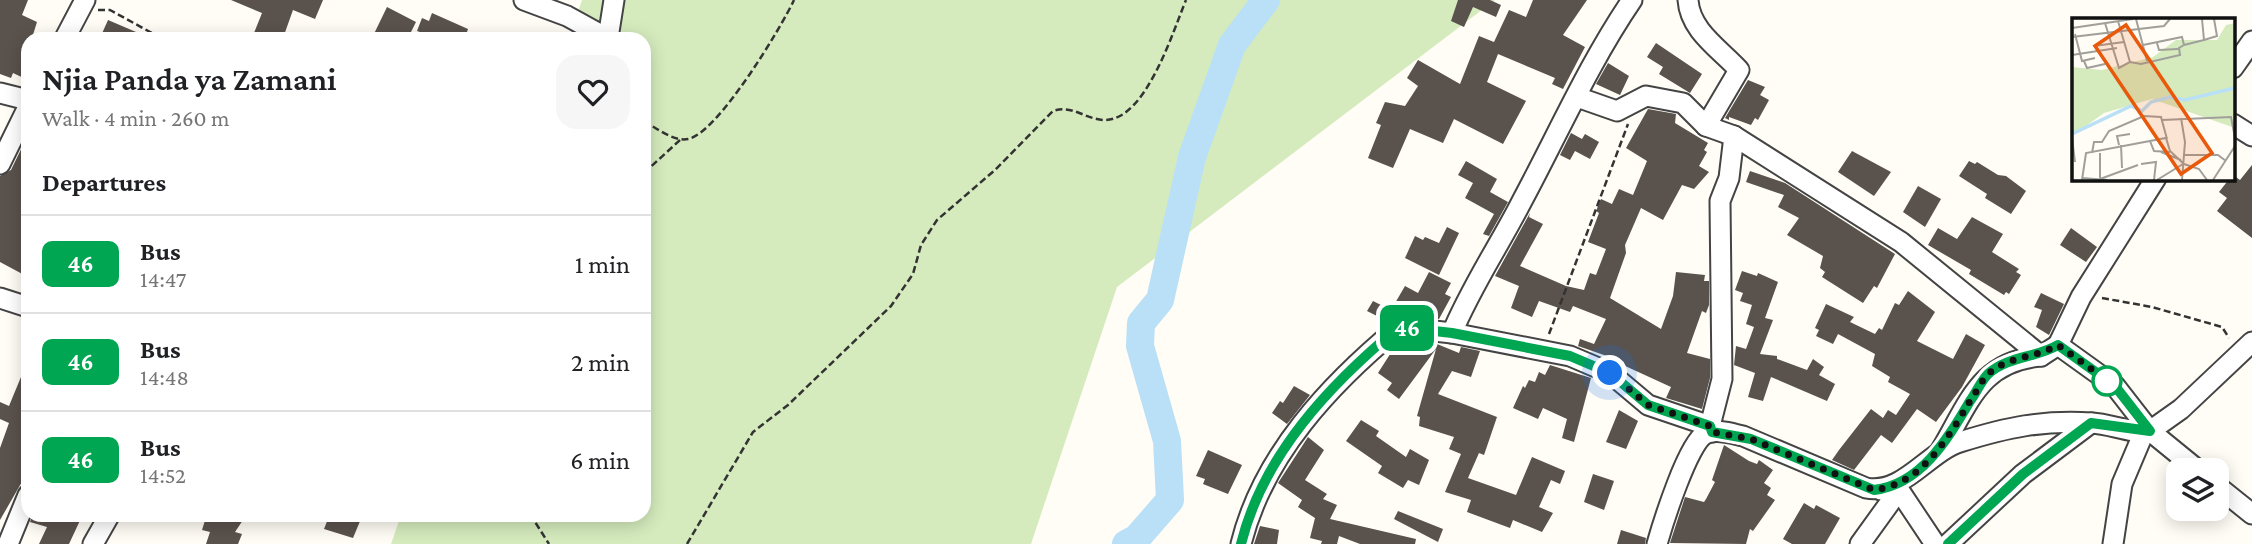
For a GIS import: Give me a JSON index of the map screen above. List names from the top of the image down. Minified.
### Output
{"lines":["bus line 46"],"page":{"on_map":"46","heading":[["Njia Panda ya Zamani","Walk · 4 min · 260 m"],"Departures"],"list":[{"mark":"46","name":"Bus","note":"14:47","value":"1 min"},{"mark":"46","name":"Bus","note":"14:48","value":"2 min"},{"mark":"46","name":"Bus","note":"14:52","value":"6 min"}]}}
